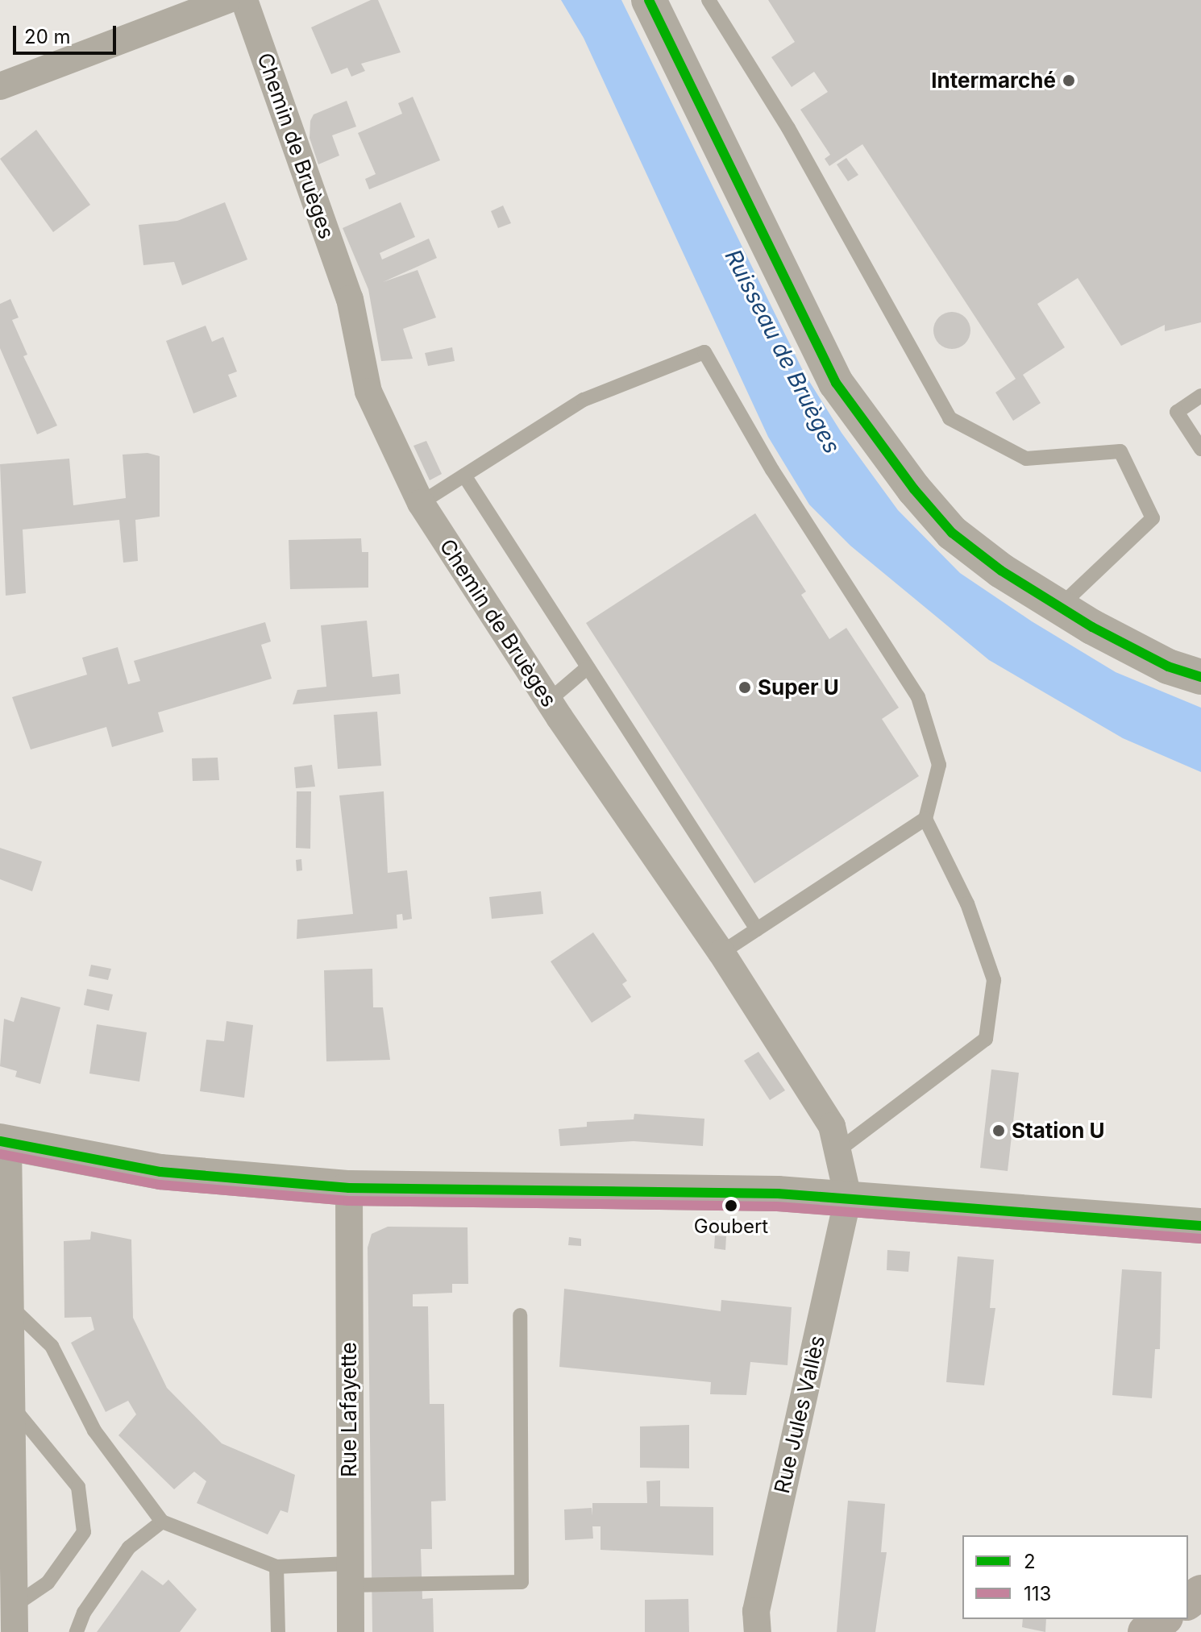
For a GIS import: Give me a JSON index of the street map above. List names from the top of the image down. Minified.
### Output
{"streets":{"street":["Chemin de Bruèges","Rue Lafayette","Rue Jules Vallès"]},"crossings":[["Chemin de Bruèges","Rue Jules Vallès"]],"water":["Ruisseau de Bruèges"],"places":["Intermarché","Super U","Station U","Goubert"],"lines":["transit line 2","transit line 113"],"legend":["2","113"],"scale_bar":"20 m"}
